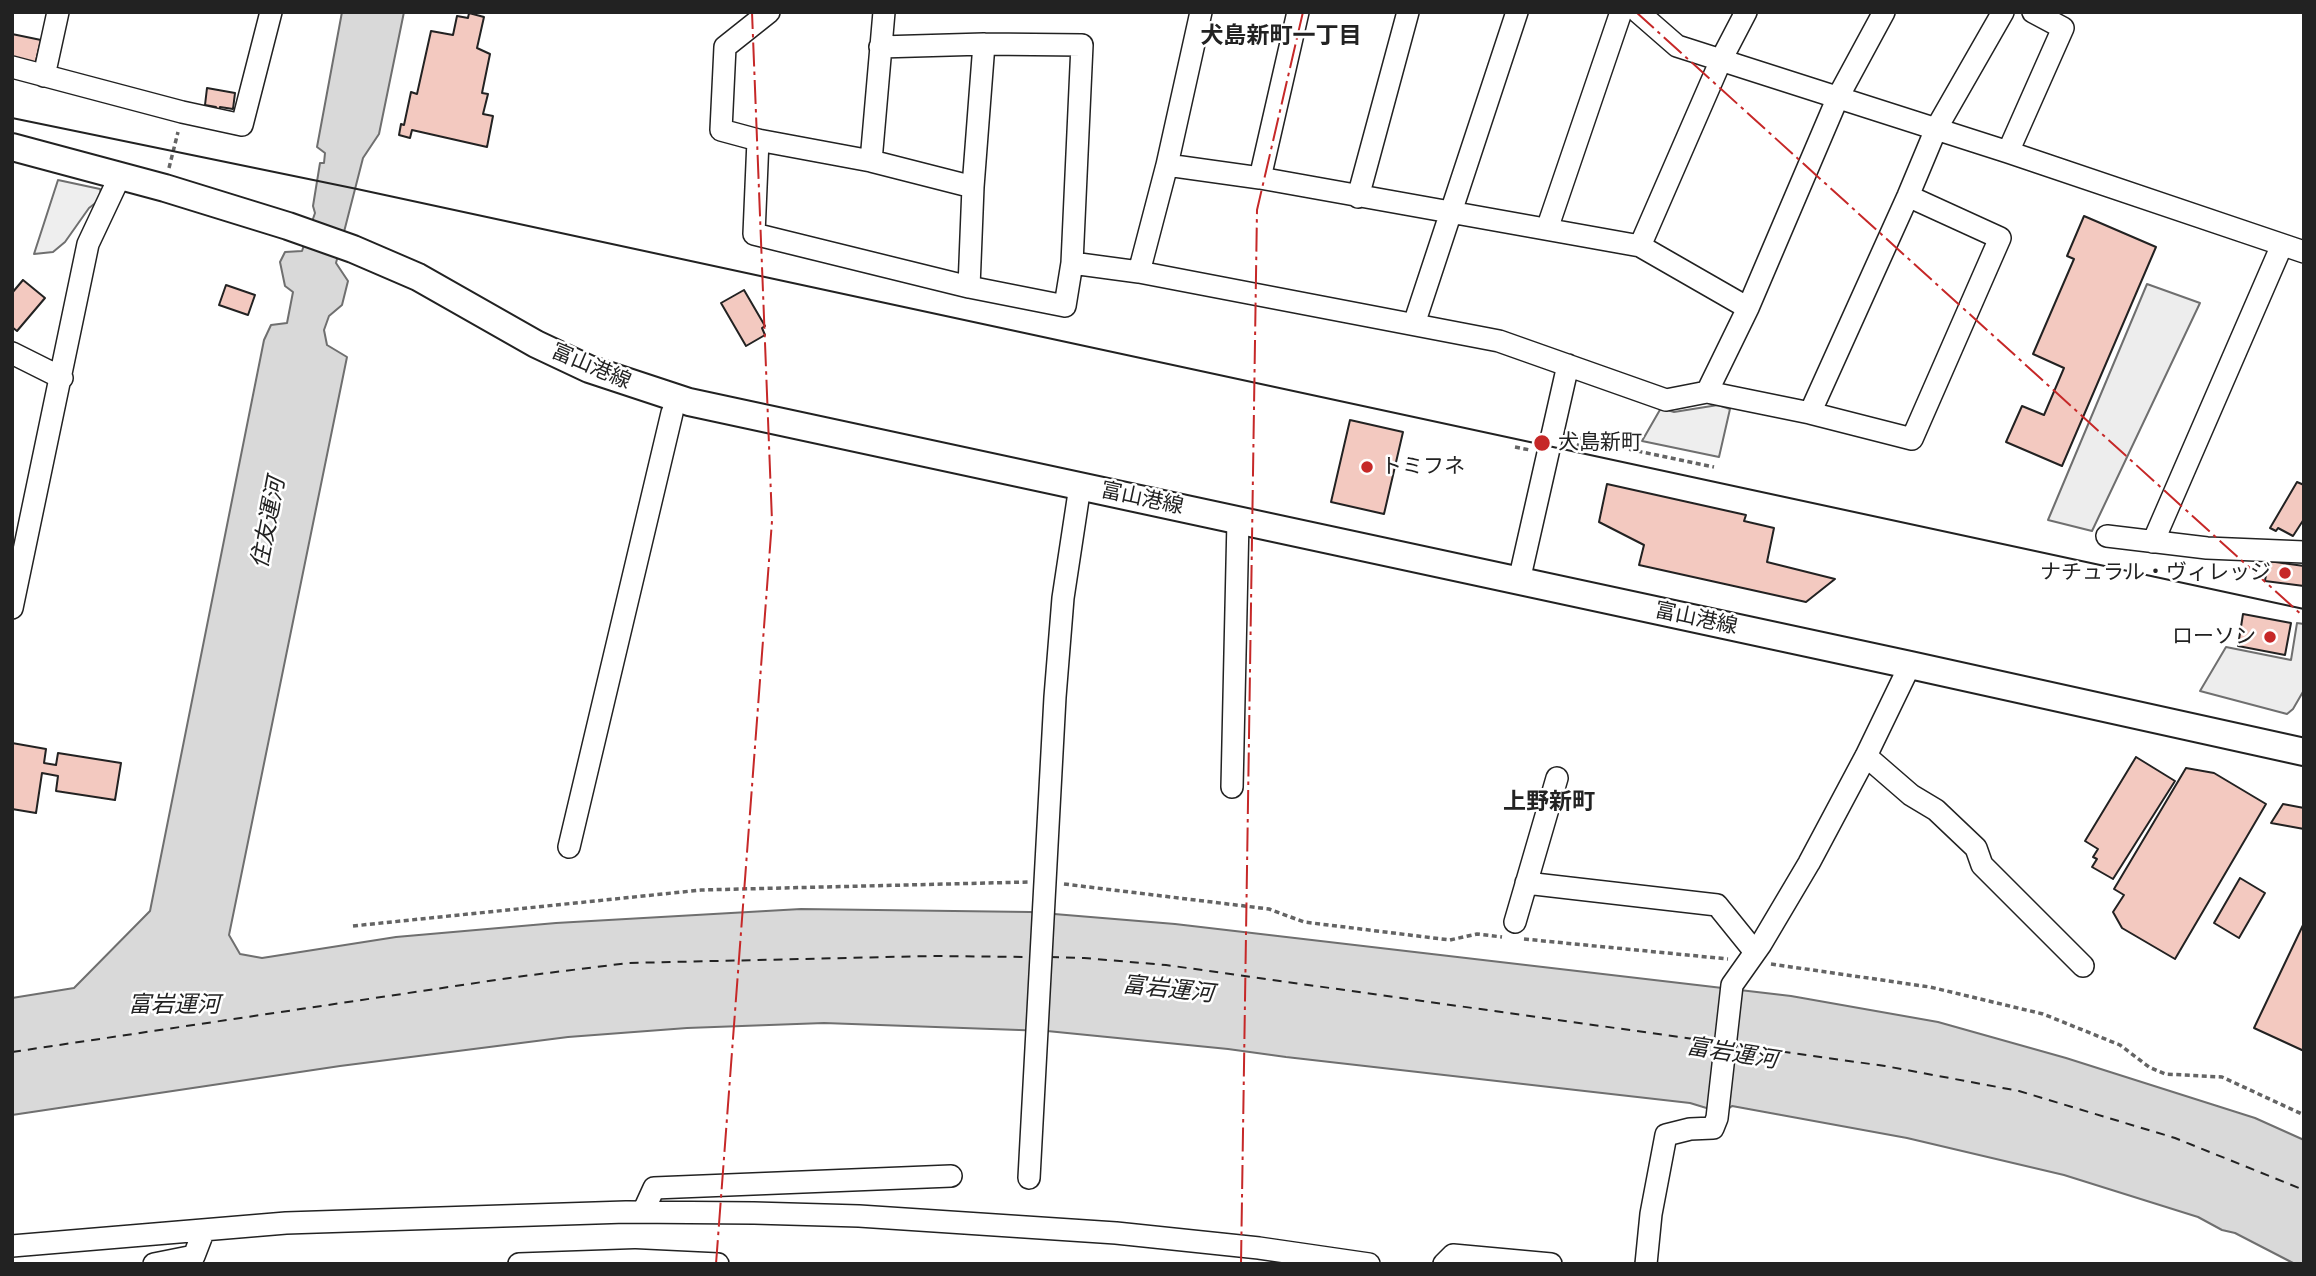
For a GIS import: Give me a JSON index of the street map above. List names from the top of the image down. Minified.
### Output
{"streets":{"main road":["富山港線"]},"districts":["犬島新町一丁目","上野新町"],"water":["住友運河","富岩運河"],"places":["犬島新町","トミフネ","ナチュラル・ヴィレッジ","ローソン"]}
